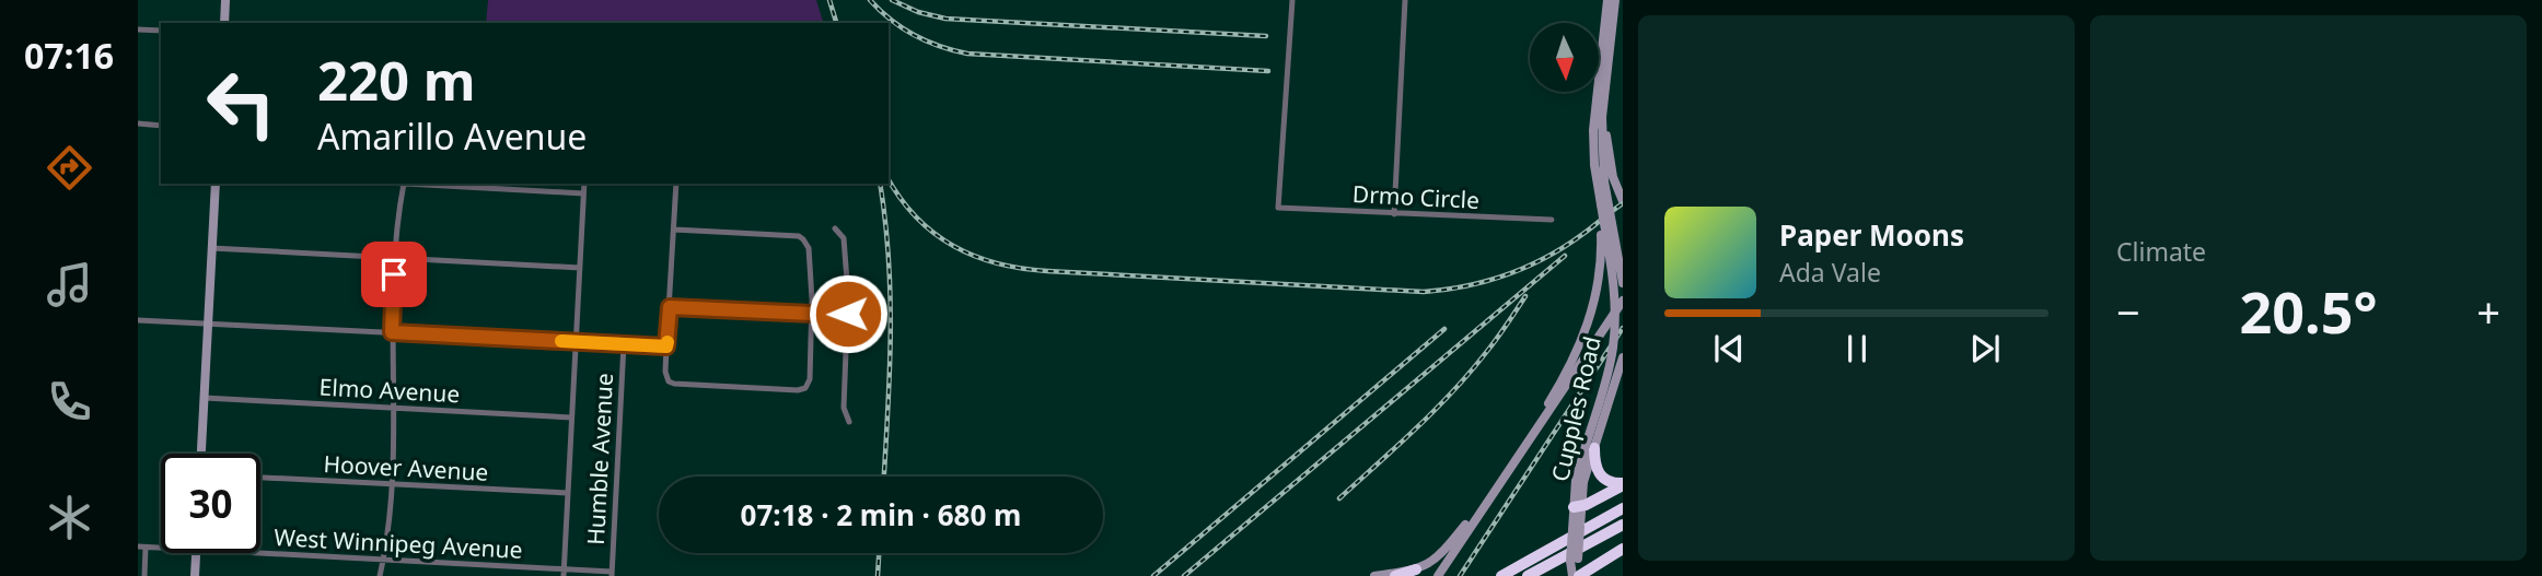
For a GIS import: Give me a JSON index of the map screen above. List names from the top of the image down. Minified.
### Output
{"streets":{"main road":["Cupples Road"],"street":["Drmo Circle","Elmo Avenue","Humble Avenue","Hoover Avenue","West Winnipeg Avenue"]},"crossings":[["Humble Avenue","West Winnipeg Avenue"]],"north":"bottom","page":{"tabs":"07:16","tile":"Climate","turn":["220 m","Amarillo Avenue"],"song":["Paper Moons","Ada Vale"],"heat":["−","20.5°","+"],"limit":"30","trip":"07:18 · 2 min · 680 m"}}
